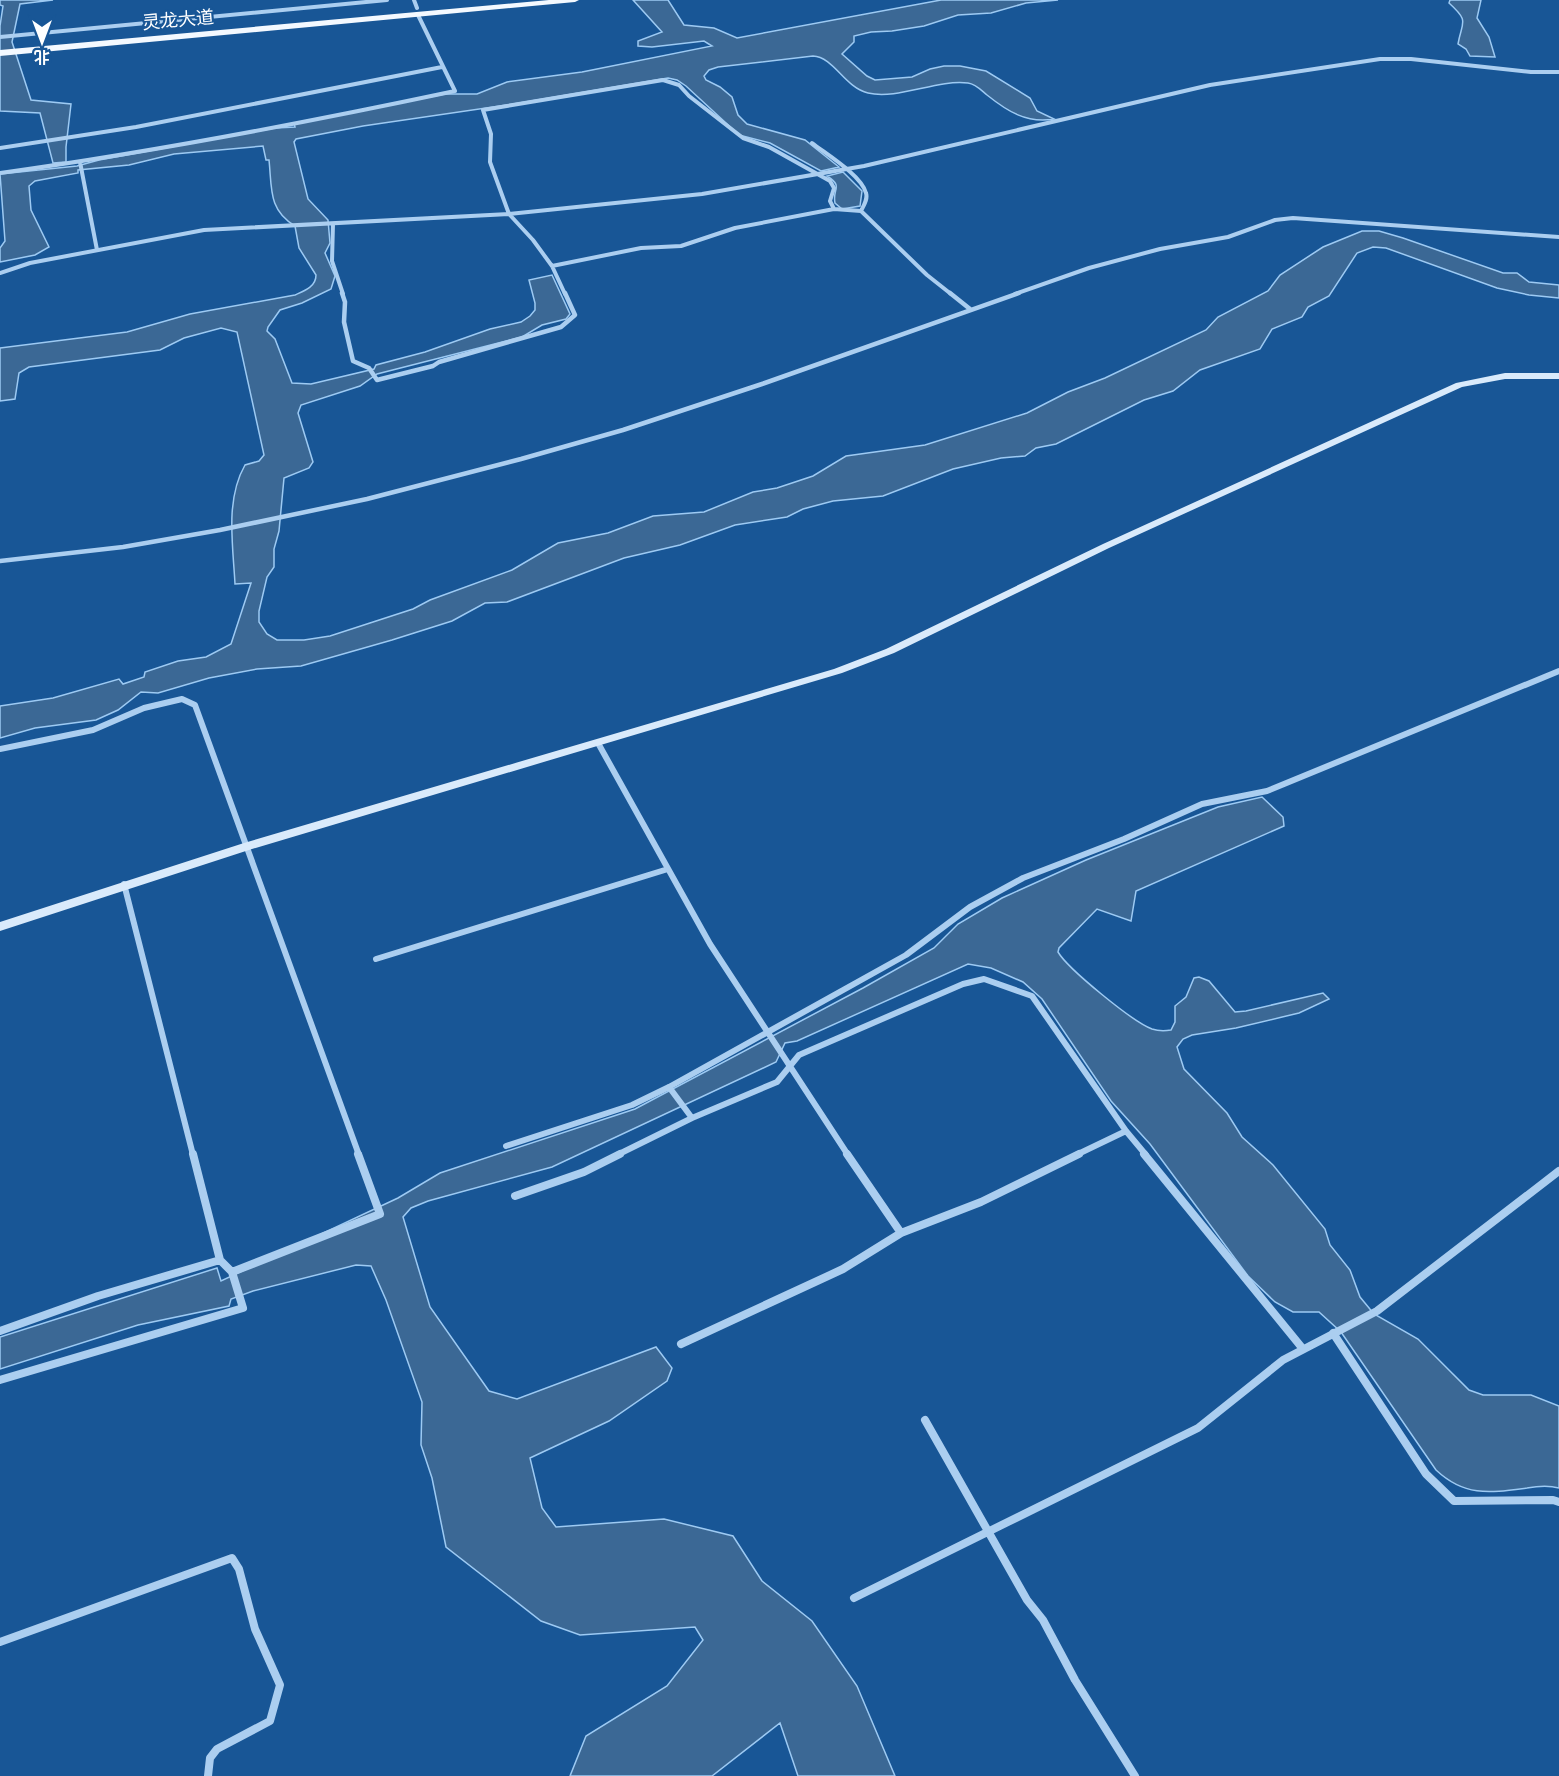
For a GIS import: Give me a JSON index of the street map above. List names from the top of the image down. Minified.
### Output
{"streets":{"main road":["灵龙大道"]},"north":"bottom"}
